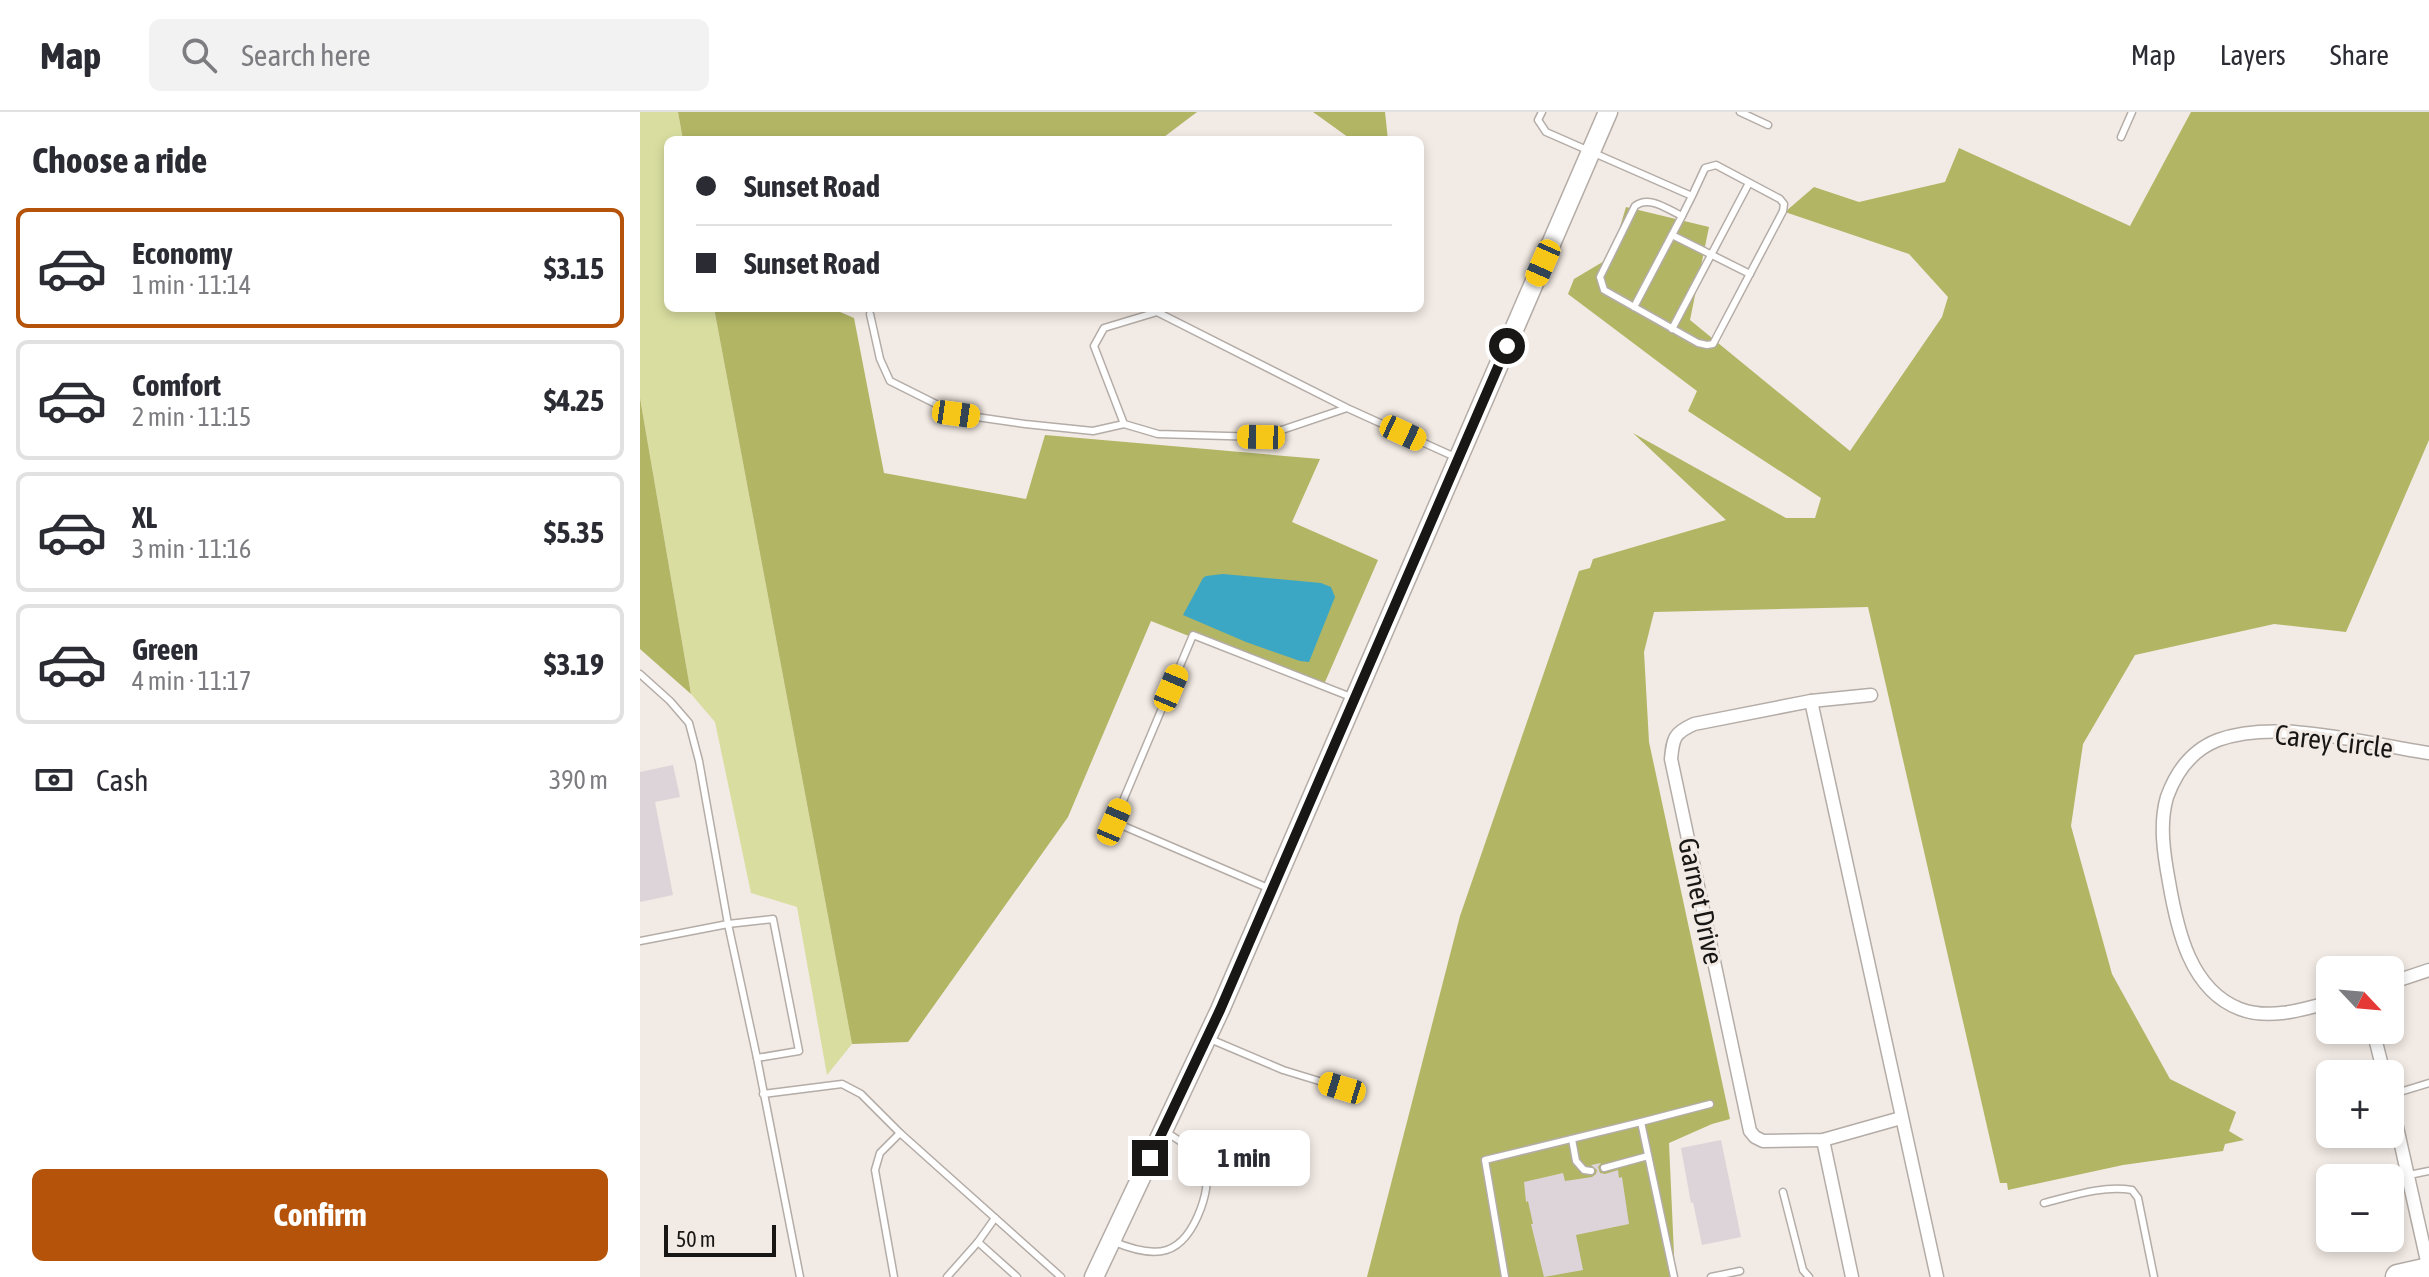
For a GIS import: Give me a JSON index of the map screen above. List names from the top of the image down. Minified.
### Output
{"streets":{"street":["Carey Circle","Garnet Drive"]},"scale_bar":"50 m","north":"bottom right","page":{"header":"Map","search":"Search here","nav":["Map","Layers","Share"],"heading":"Choose a ride","banner":["Sunset Road","Sunset Road"],"list":[{"name":"Economy","note":"1 min · 11:14","value":"$3.15"},{"name":"Comfort","note":"2 min · 11:15","value":"$4.25"},{"name":"XL","note":"3 min · 11:16","value":"$5.35"},{"name":"Green","note":"4 min · 11:17","value":"$3.19"}],"pay":["Cash","390 m"],"map_buttons":["+","−"],"bubble":"1 min","buttons":"Confirm","scale":"50 m"}}
